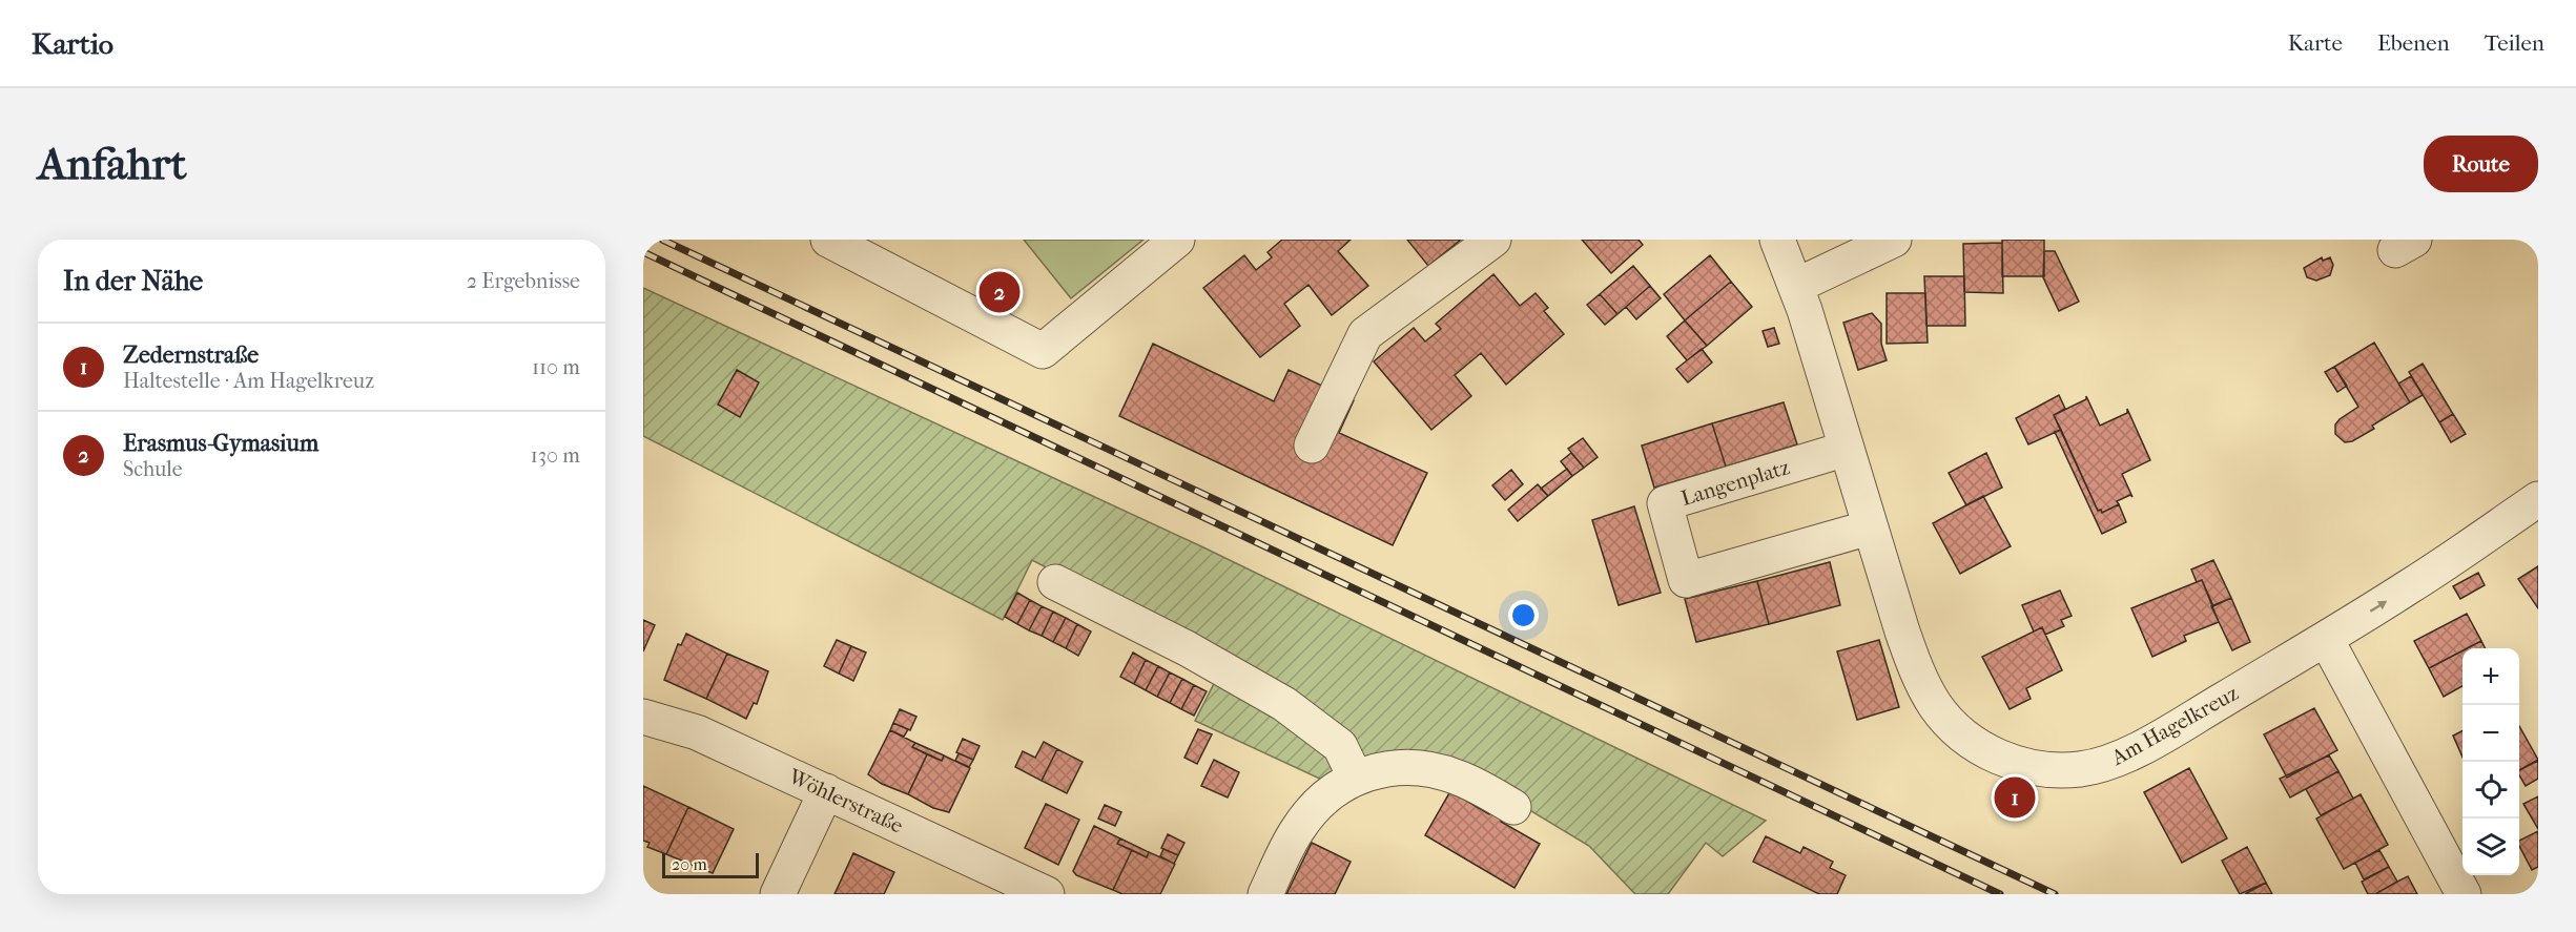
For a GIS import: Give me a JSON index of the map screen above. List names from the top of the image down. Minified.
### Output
{"streets":{"street":["Langenplatz","Am Hagelkreuz","Wöhlerstraße"]},"crossings":[["Langenplatz","Am Hagelkreuz"]],"scale_bar":"20 m","page":{"header":"Kartio","nav":["Karte","Ebenen","Teilen"],"buttons":"Route","title":"Anfahrt","heading":["In der Nähe","2 Ergebnisse"],"pins":["2","1"],"list":[{"mark":"1","name":"Zedernstraße","note":"Haltestelle · Am Hagelkreuz","value":"110 m"},{"mark":"2","name":"Erasmus-Gymasium","note":"Schule","value":"130 m"}],"map_buttons":["+","−"],"scale":"20 m"}}
